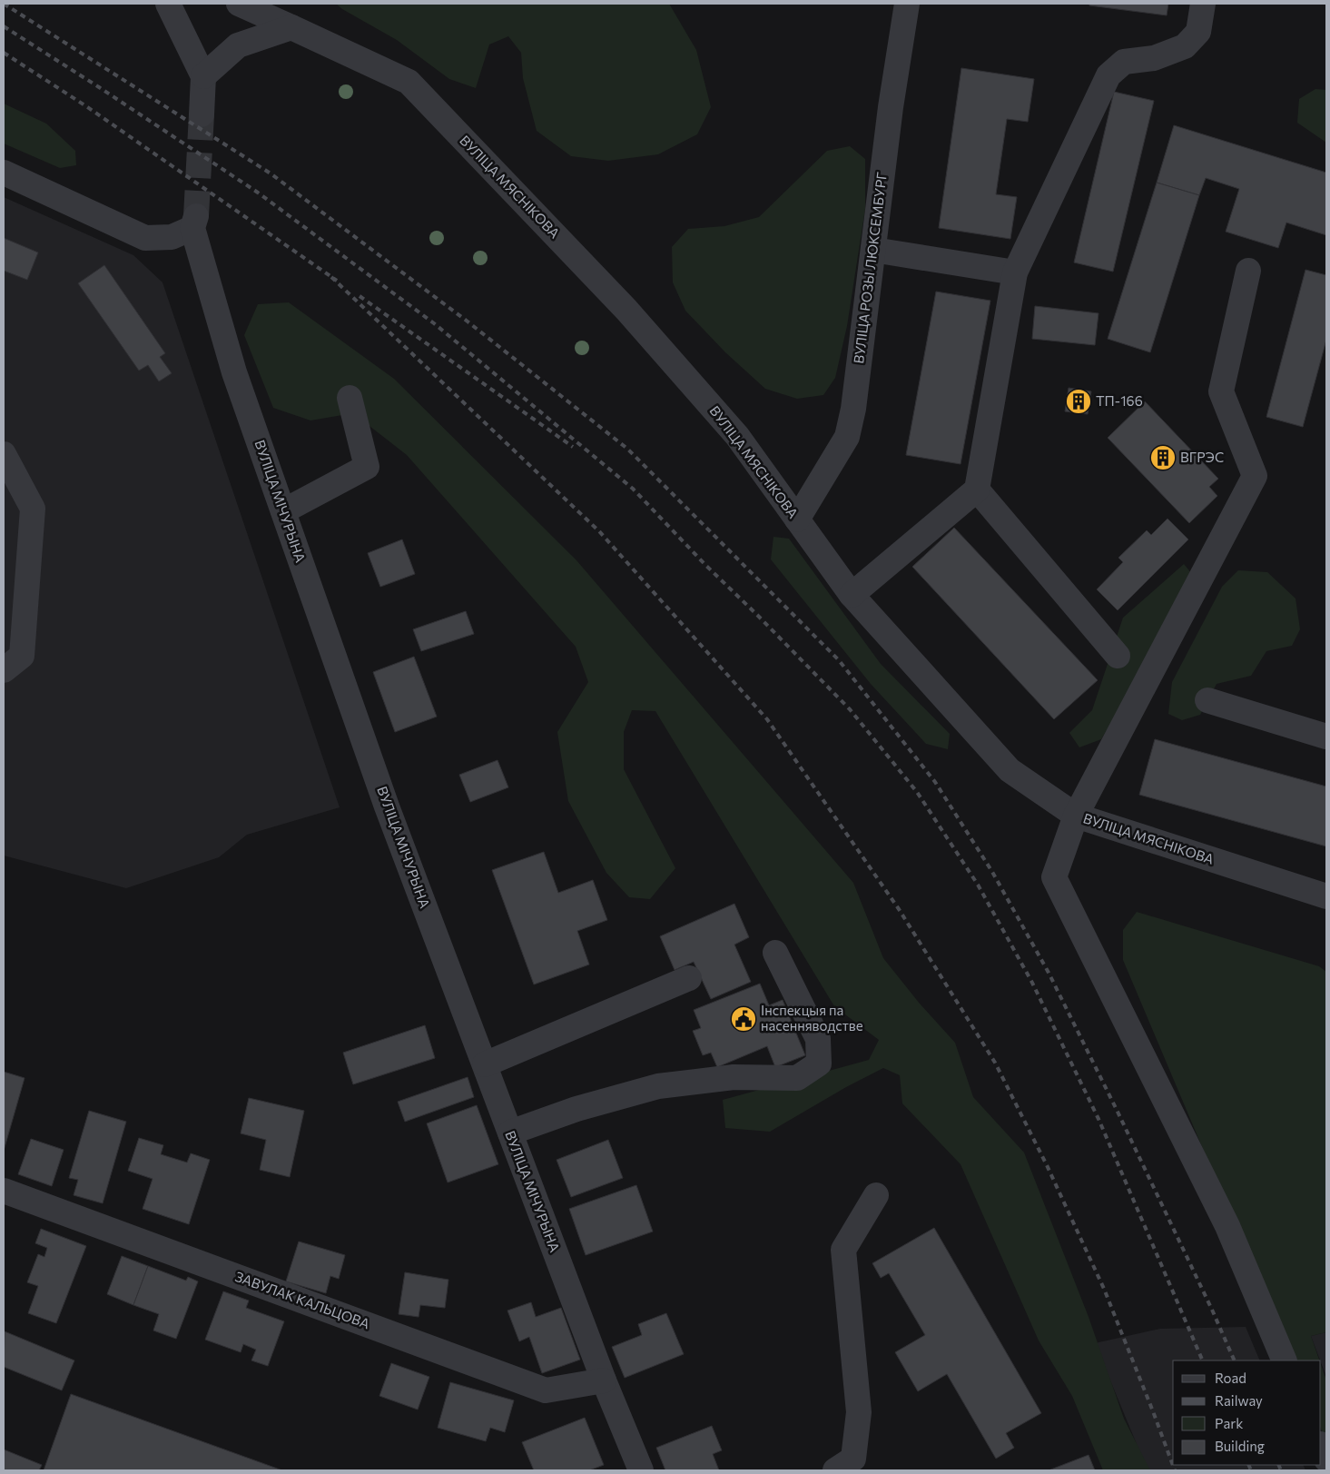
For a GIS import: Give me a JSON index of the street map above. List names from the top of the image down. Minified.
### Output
{"streets":{"street":["ВУЛІЦА МЯСНІКОВА","ВУЛІЦА РОЗЫ ЛЮКСЕМБУРГ","ВУЛІЦА МІЧУРЫНА","ЗАВУЛАК КАЛЬЦОВА"]},"crossings":[["ВУЛІЦА МЯСНІКОВА","ВУЛІЦА РОЗЫ ЛЮКСЕМБУРГ"],["ВУЛІЦА МІЧУРЫНА","ЗАВУЛАК КАЛЬЦОВА"]],"places":{"building":["ТП-166","ВГРЭС"],"public building":["Інспекцыя па насенняводстве"]},"legend":["Road","Railway","Park","Building"]}
